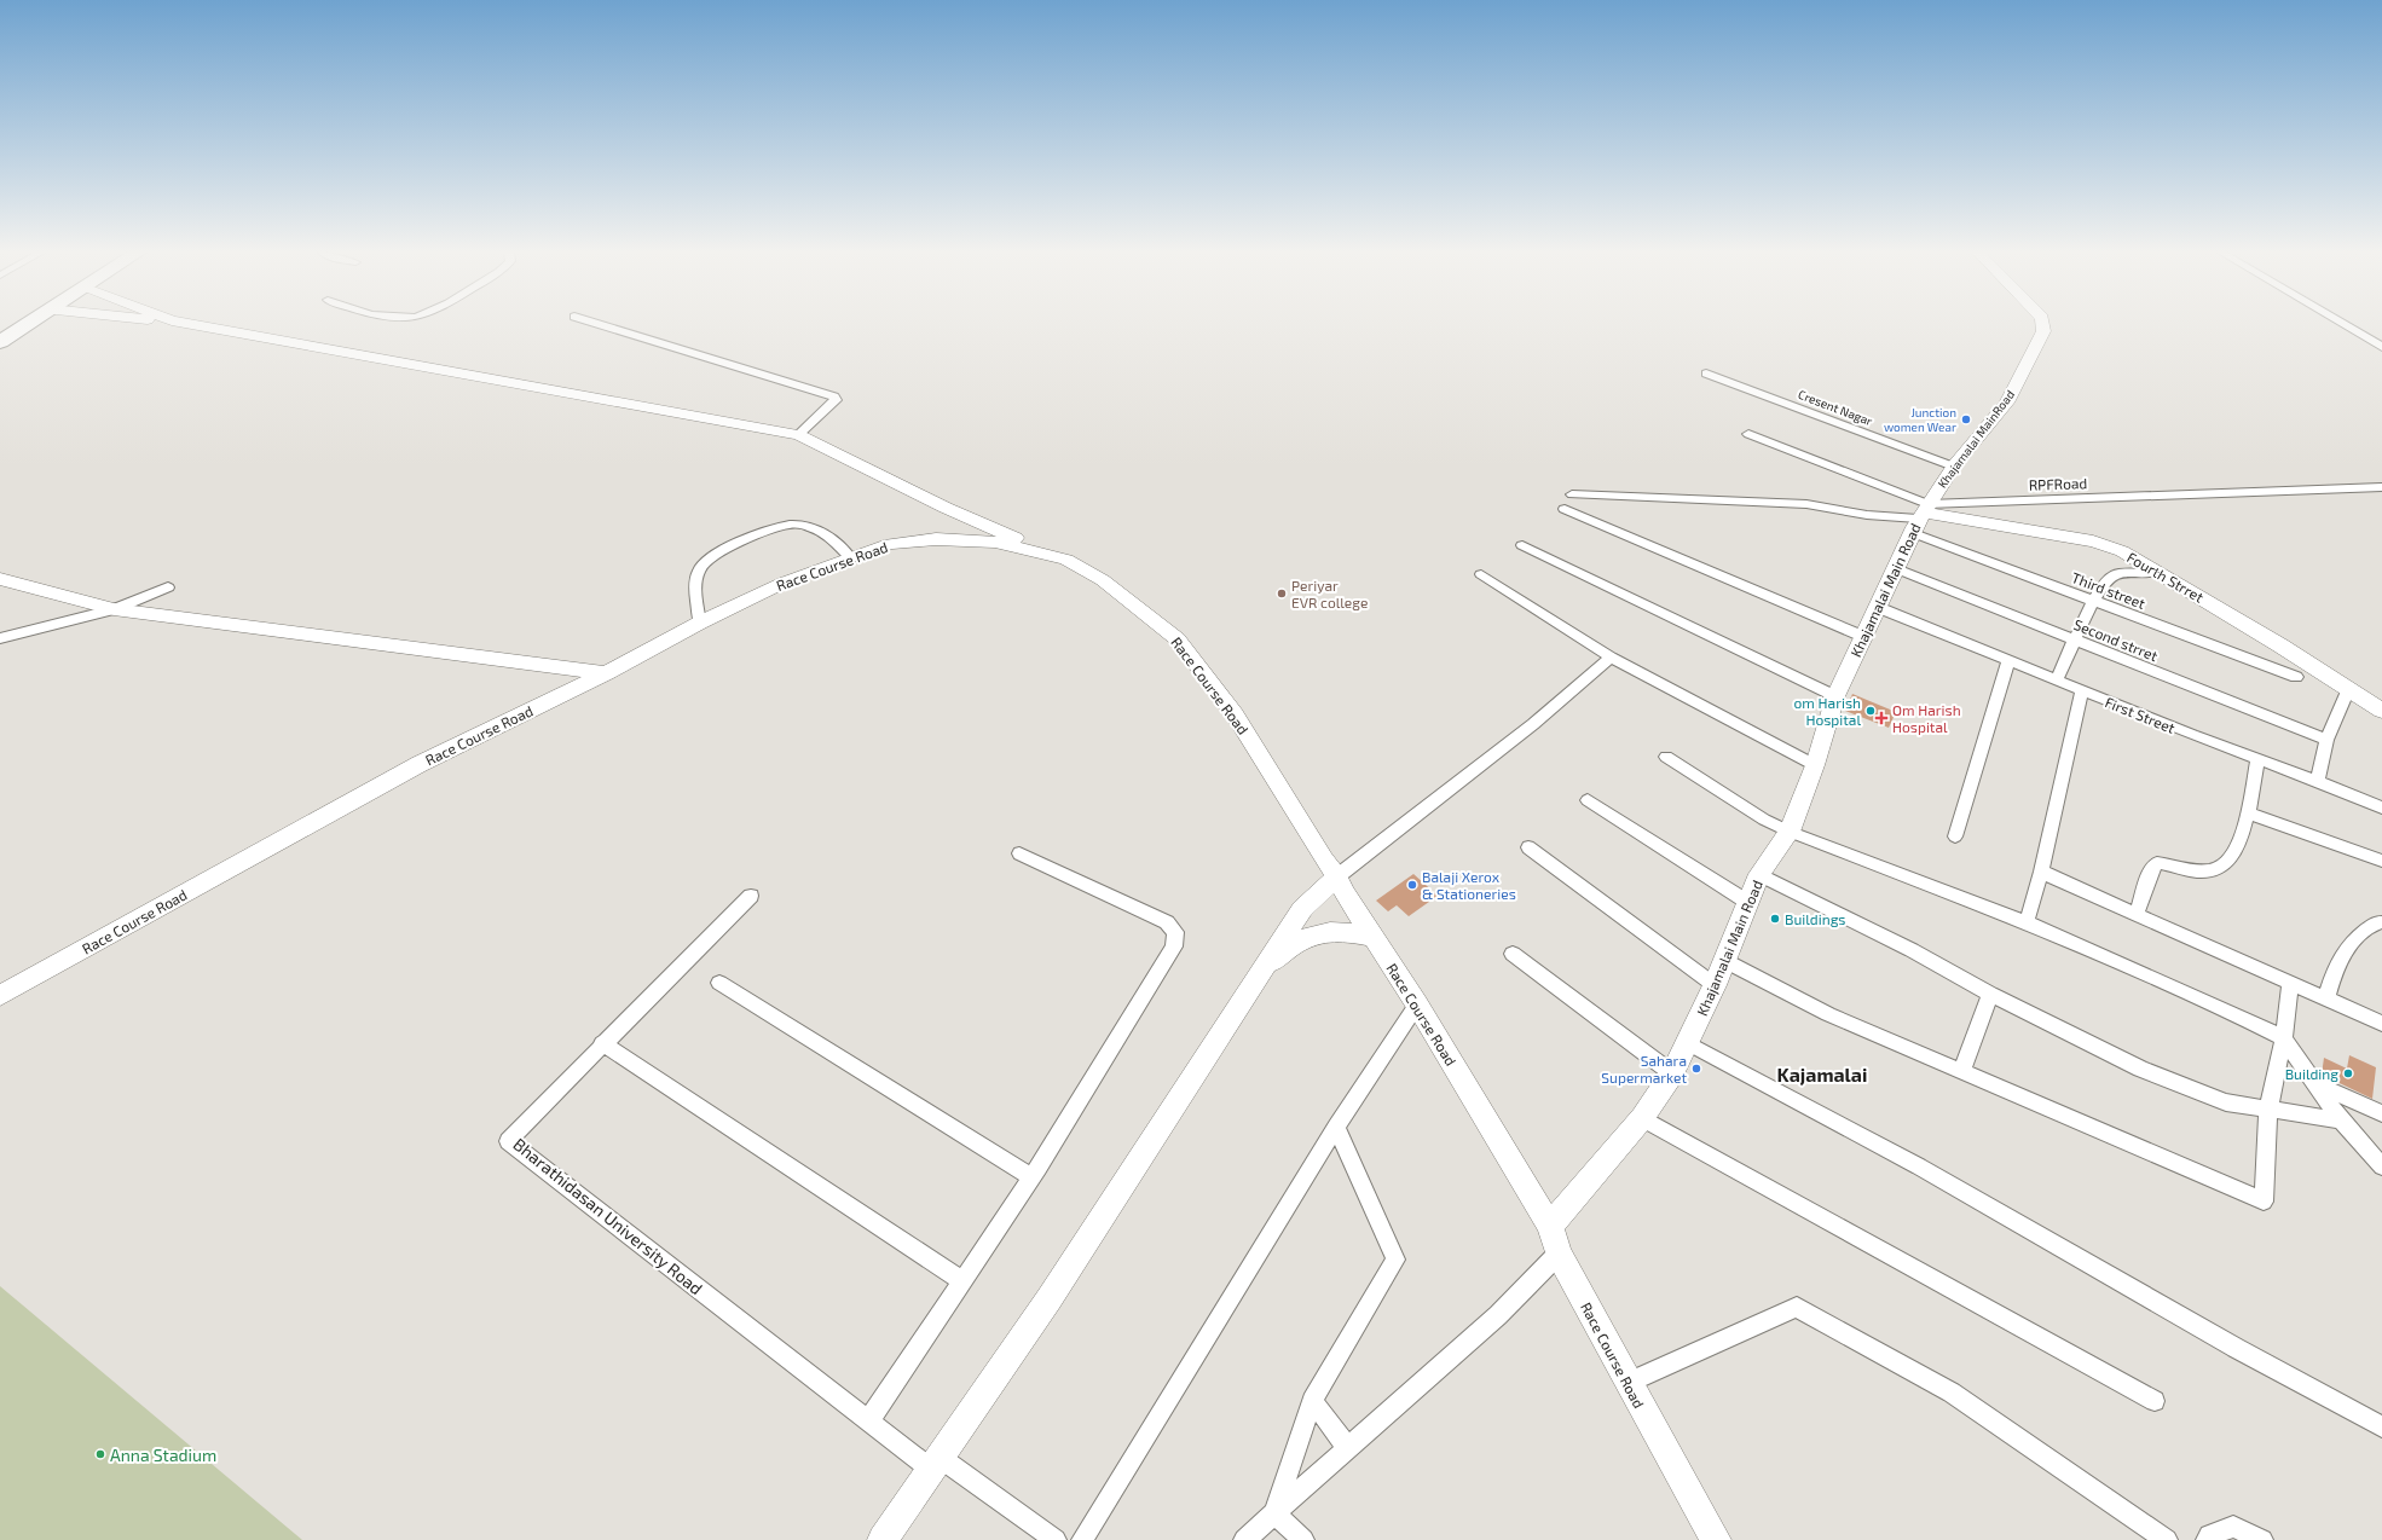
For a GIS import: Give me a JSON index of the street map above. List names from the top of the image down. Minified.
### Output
{"streets":{"main road":["Khajamalai MainRoad","Race Course Road","Fourth Strret","Khajamalai Main Road"],"street":["Cresent Nagar","RPFRoad","Third street","Second strret","First Street","Bharathidasan University Road"]},"crossings":[["Cresent Nagar","Khajamalai MainRoad"],["Khajamalai MainRoad","RPFRoad"],["Khajamalai MainRoad","Fourth Strret"],["Khajamalai MainRoad","Khajamalai Main Road"],["Khajamalai MainRoad","Third street"],["RPFRoad","Fourth Strret"],["RPFRoad","Khajamalai Main Road"],["RPFRoad","Third street"],["Race Course Road","Khajamalai Main Road"],["Fourth Strret","Khajamalai Main Road"],["Fourth Strret","Third street"],["Khajamalai Main Road","Third street"],["Khajamalai Main Road","Second strret"],["Khajamalai Main Road","First Street"]],"districts":["Kajamalai"],"places":{"other":["Junction women Wear","Periyar EVR college","om Harish Hospital","Balaji Xerox & Stationeries","Buildings","Sahara Supermarket","Building","Anna Stadium"],"health":["Om Harish Hospital"]}}
